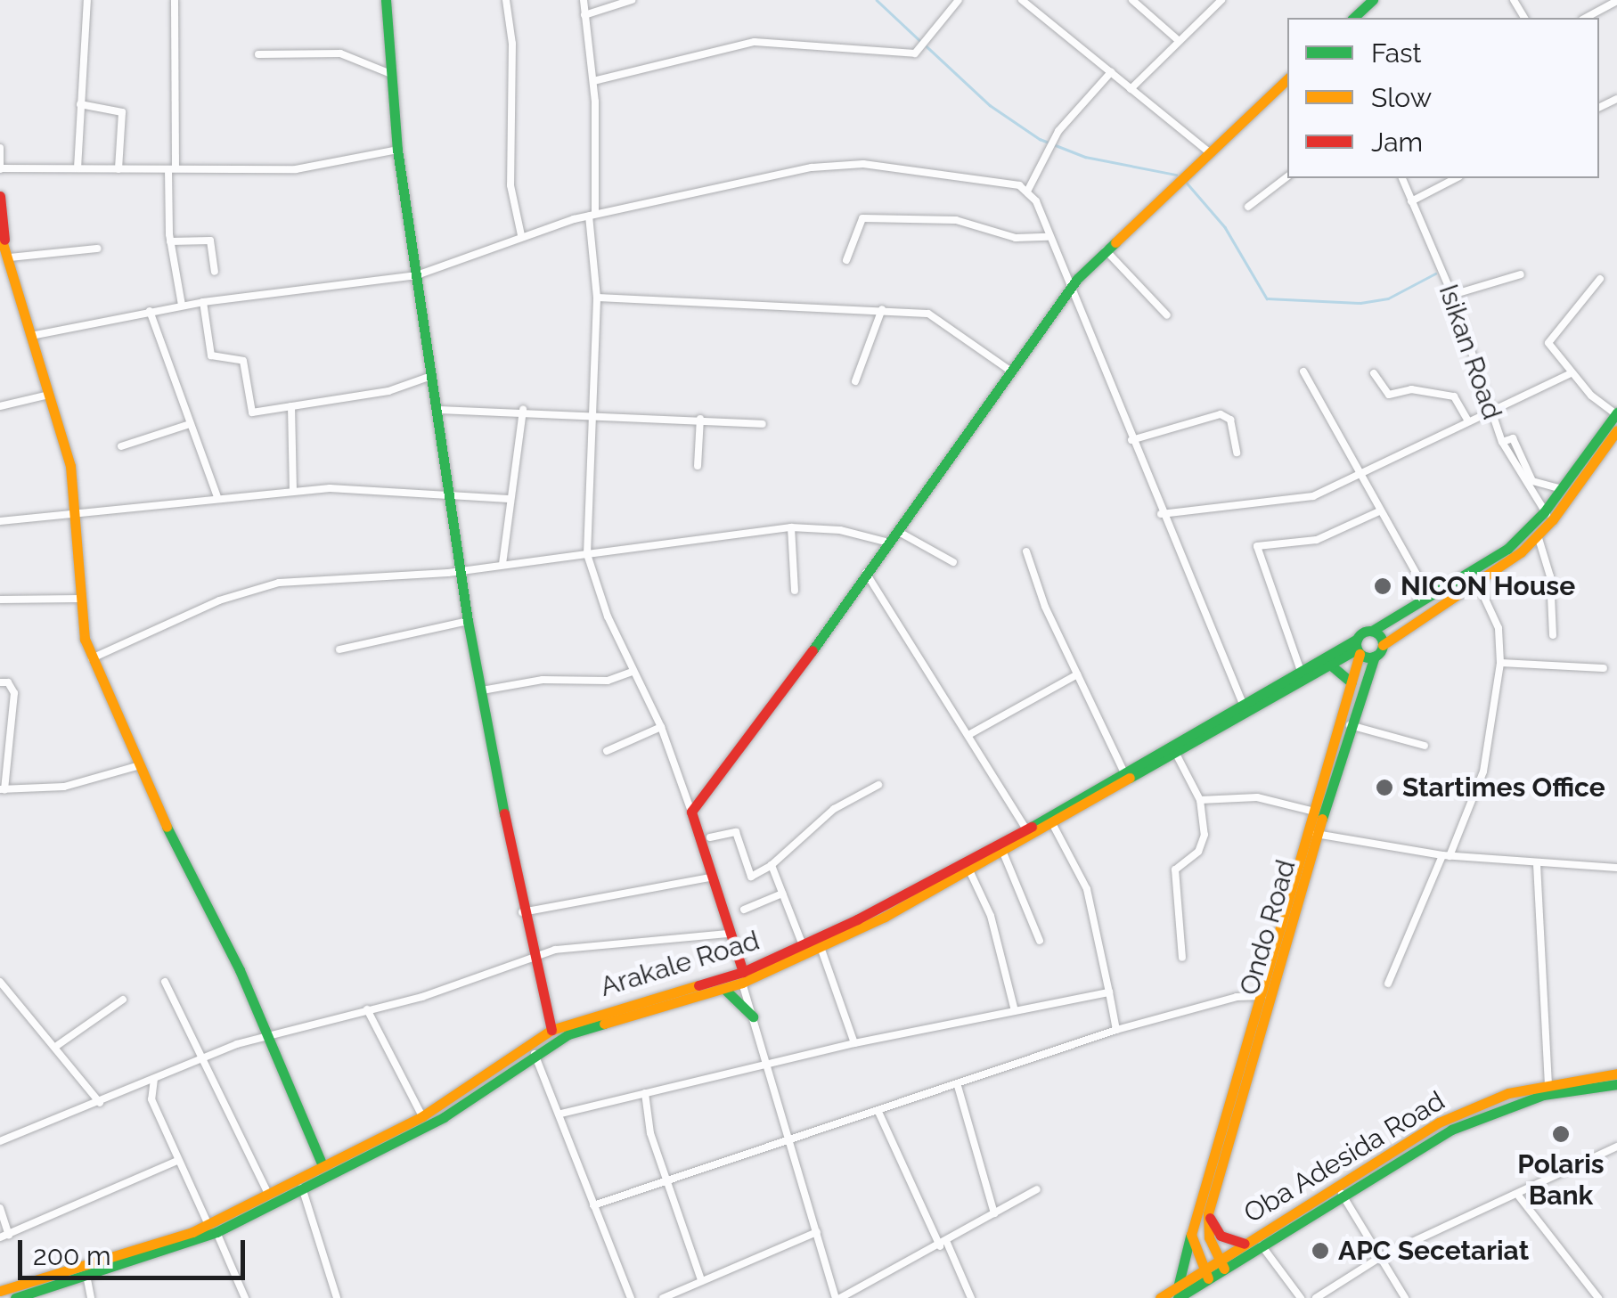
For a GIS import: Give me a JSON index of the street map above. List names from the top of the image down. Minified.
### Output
{"streets":{"main road":["Ondo Road","Arakale Road","Oba Adesida Road"],"street":["Isikan Road"]},"crossings":[["Ondo Road","Arakale Road"],["Ondo Road","Oba Adesida Road"]],"places":["NICON House","Startimes Office","Polaris Bank","APC Secetariat"],"legend":["Fast","Slow","Jam"],"scale_bar":"200 m"}
